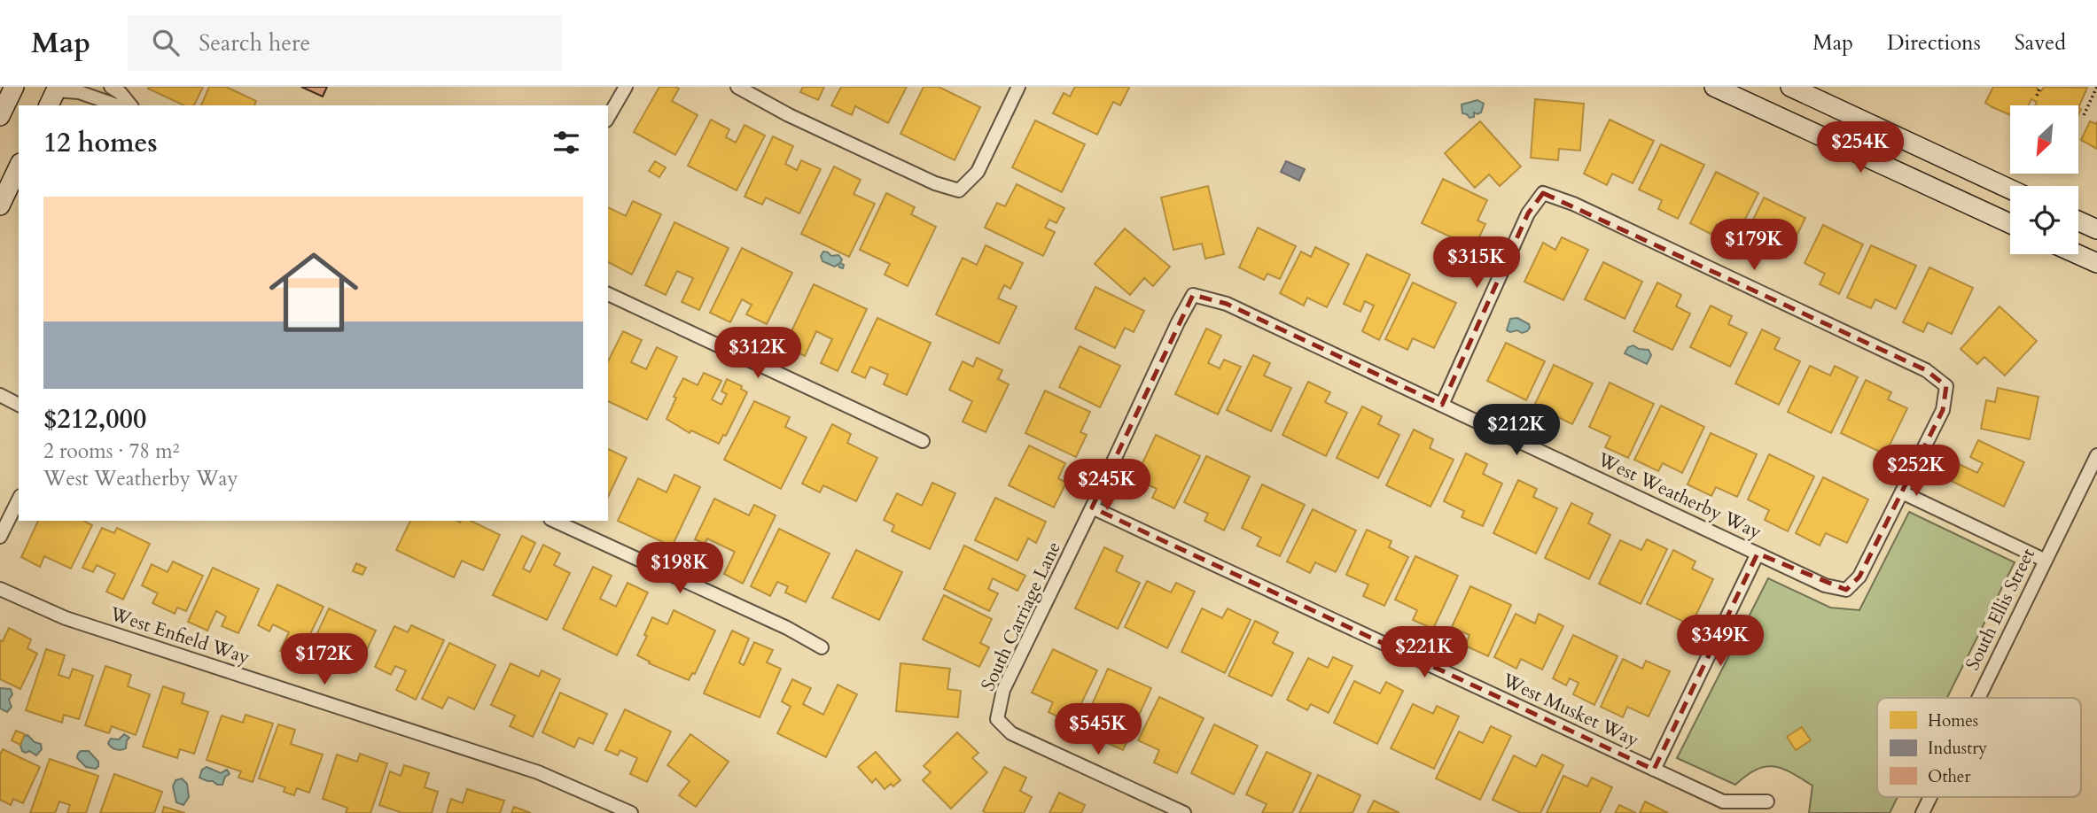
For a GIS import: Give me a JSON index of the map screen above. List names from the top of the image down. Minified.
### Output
{"streets":{"street":["West Weatherby Way","South Ellis Street","South Carriage Lane","West Enfield Way","West Musket Way"]},"crossings":[["West Weatherby Way","South Carriage Lane"],["South Carriage Lane","West Musket Way"]],"legend":["Homes","Industry","Other"],"north":"bottom left","page":{"header":"Map","search":"Search here","nav":["Map","Directions","Saved"],"heading":"12 homes","price":["$254K","$179K","$315K","$312K","$212K","$252K","$245K","$198K","$349K","$221K","$172K","$545K"],"list":[{"name":"$212,000","note":"2 rooms · 78 m² · West Weatherby Way"}]}}
